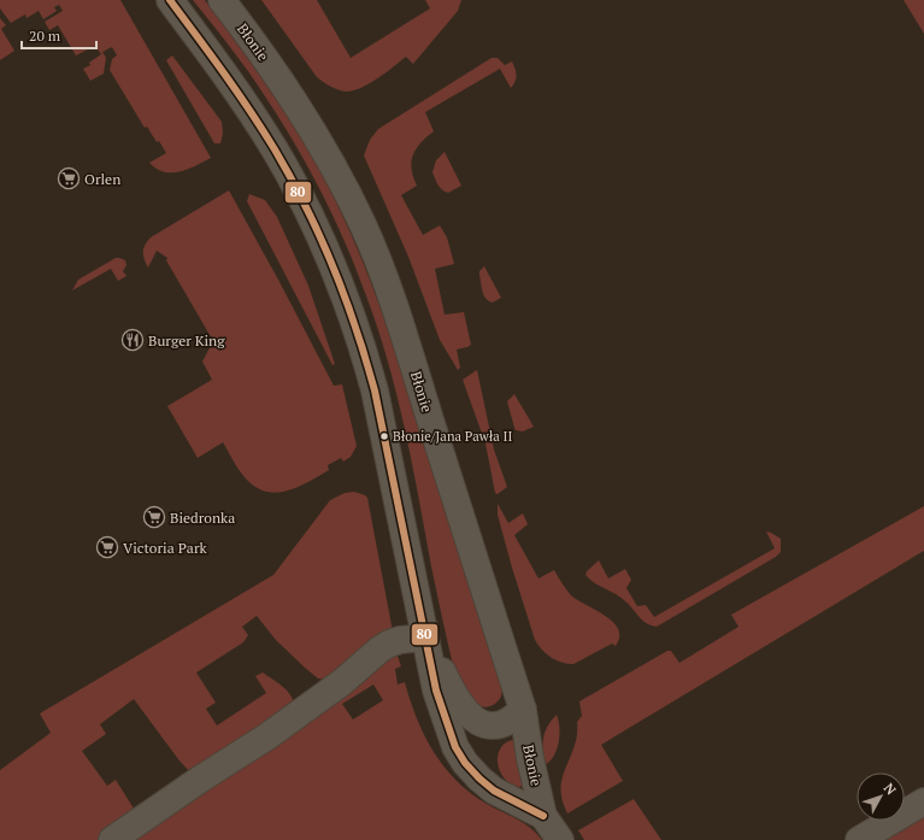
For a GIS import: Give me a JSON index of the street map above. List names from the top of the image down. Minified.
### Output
{"streets":{"street":["Błonie"]},"places":{"supermarket":["Orlen","Biedronka","Victoria Park"],"restaurant":["Burger King"],"other":["Błonie/Jana Pawła II"]},"lines":["transit line 80"],"scale_bar":"20 m","north":"top right"}
